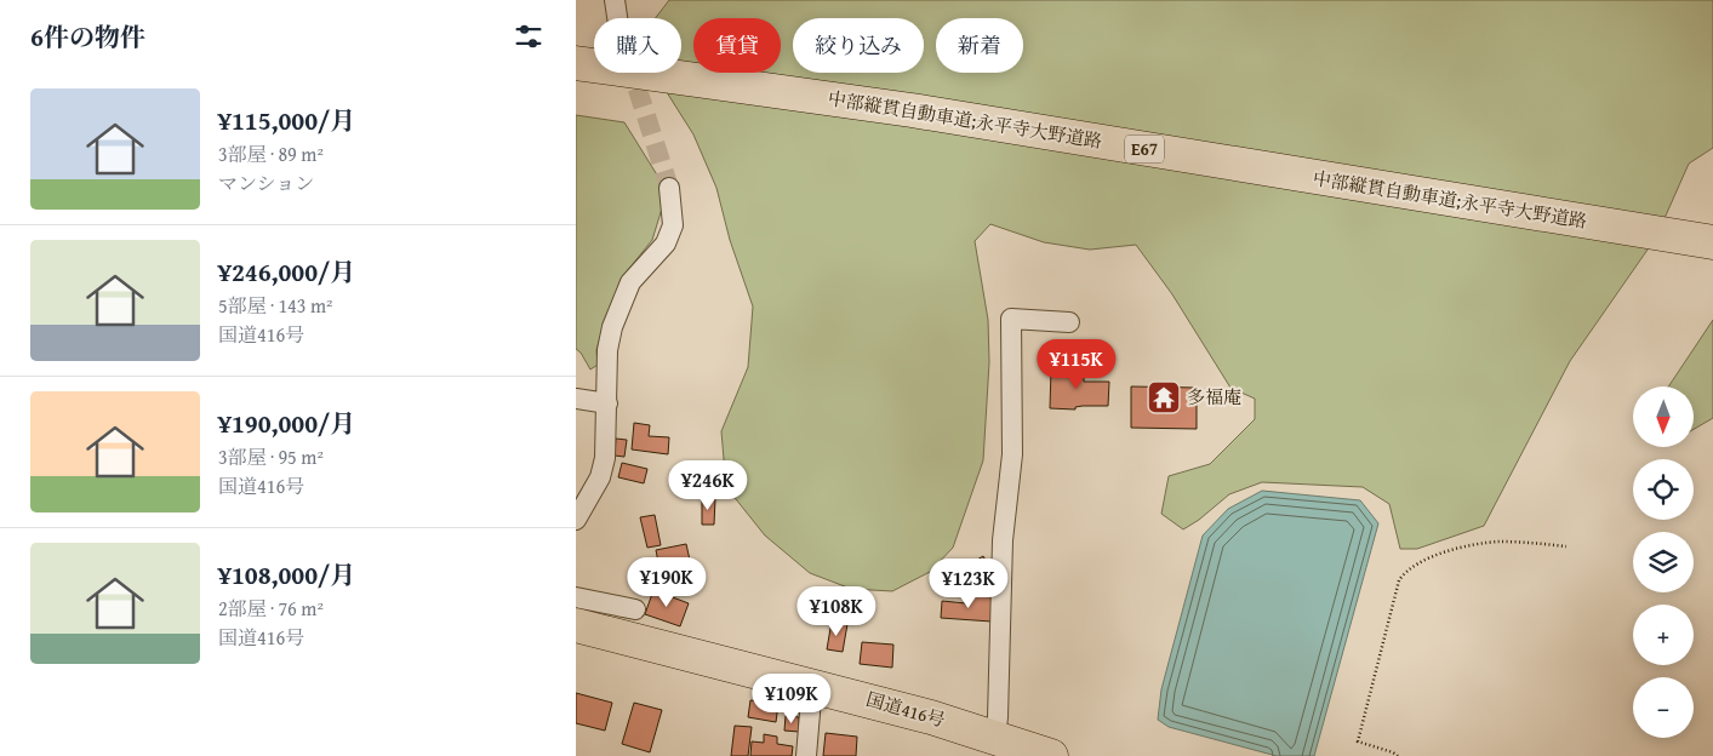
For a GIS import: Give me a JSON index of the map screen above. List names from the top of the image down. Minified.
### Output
{"streets":{"highway":["中部縦貫自動車道;永平寺大野道路","E67","国道416号"]},"places":{"temple":["多福庵"]},"north":"bottom","page":{"heading":"6件の物件","chip":["購入","賃貸","絞り込み","新着"],"list":[{"name":"¥115,000/月","note":"3部屋 · 89 m² · マンション"},{"name":"¥246,000/月","note":"5部屋 · 143 m² · 国道416号"},{"name":"¥190,000/月","note":"3部屋 · 95 m² · 国道416号"},{"name":"¥108,000/月","note":"2部屋 · 76 m² · 国道416号"}],"price":["¥115K","¥246K","¥190K","¥123K","¥108K","¥109K"],"map_buttons":["+","−"]}}
